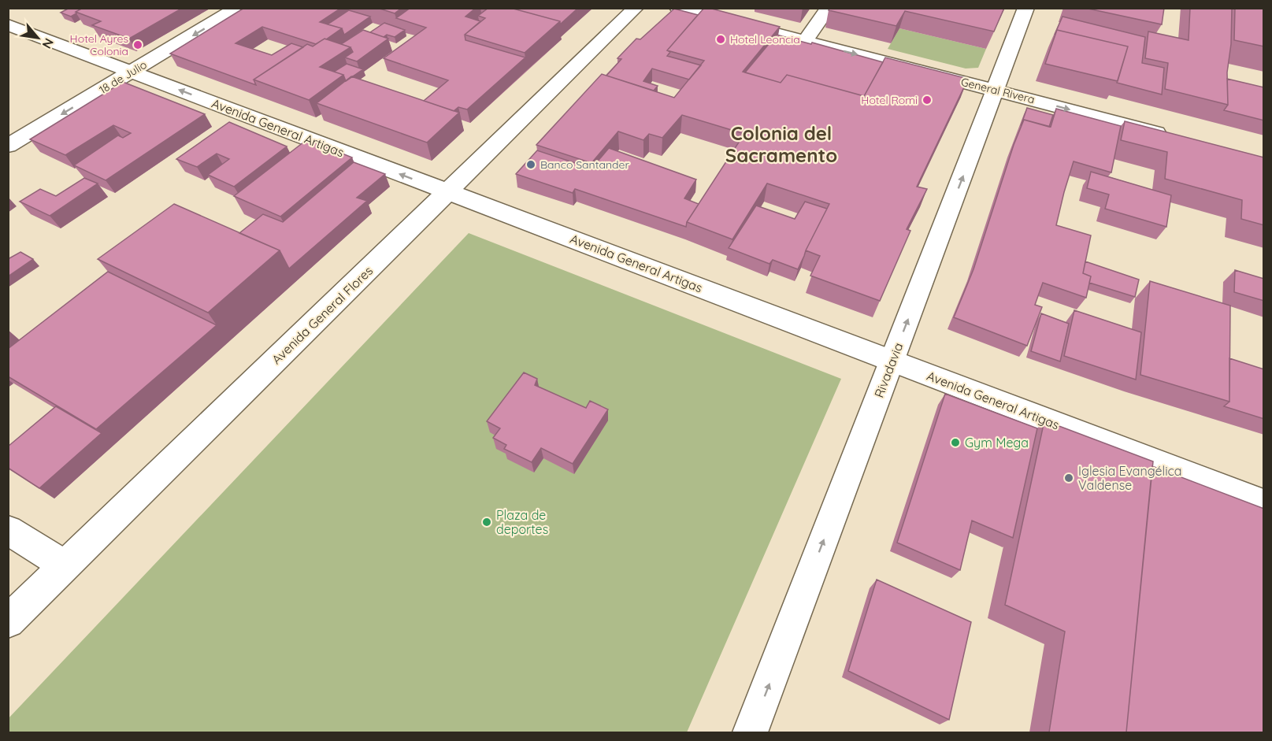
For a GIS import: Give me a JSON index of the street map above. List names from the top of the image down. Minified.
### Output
{"streets":{"street":["18 de Julio","General Rivera","Avenida General Artigas","Avenida General Flores","Rivadavia"]},"crossings":[["18 de Julio","Avenida General Artigas"],["General Rivera","Rivadavia"],["Avenida General Artigas","Avenida General Flores"],["Avenida General Artigas","Rivadavia"]],"one_way":["18 de Julio","General Rivera","Rivadavia"],"districts":["Colonia del Sacramento"],"places":["Hotel Leoncia","Hotel Ayres Colonia","Hotel Romi","Banco Santander","Gym Mega","Iglesia Evangélica Valdense","Plaza de deportes"],"north":"bottom right"}
